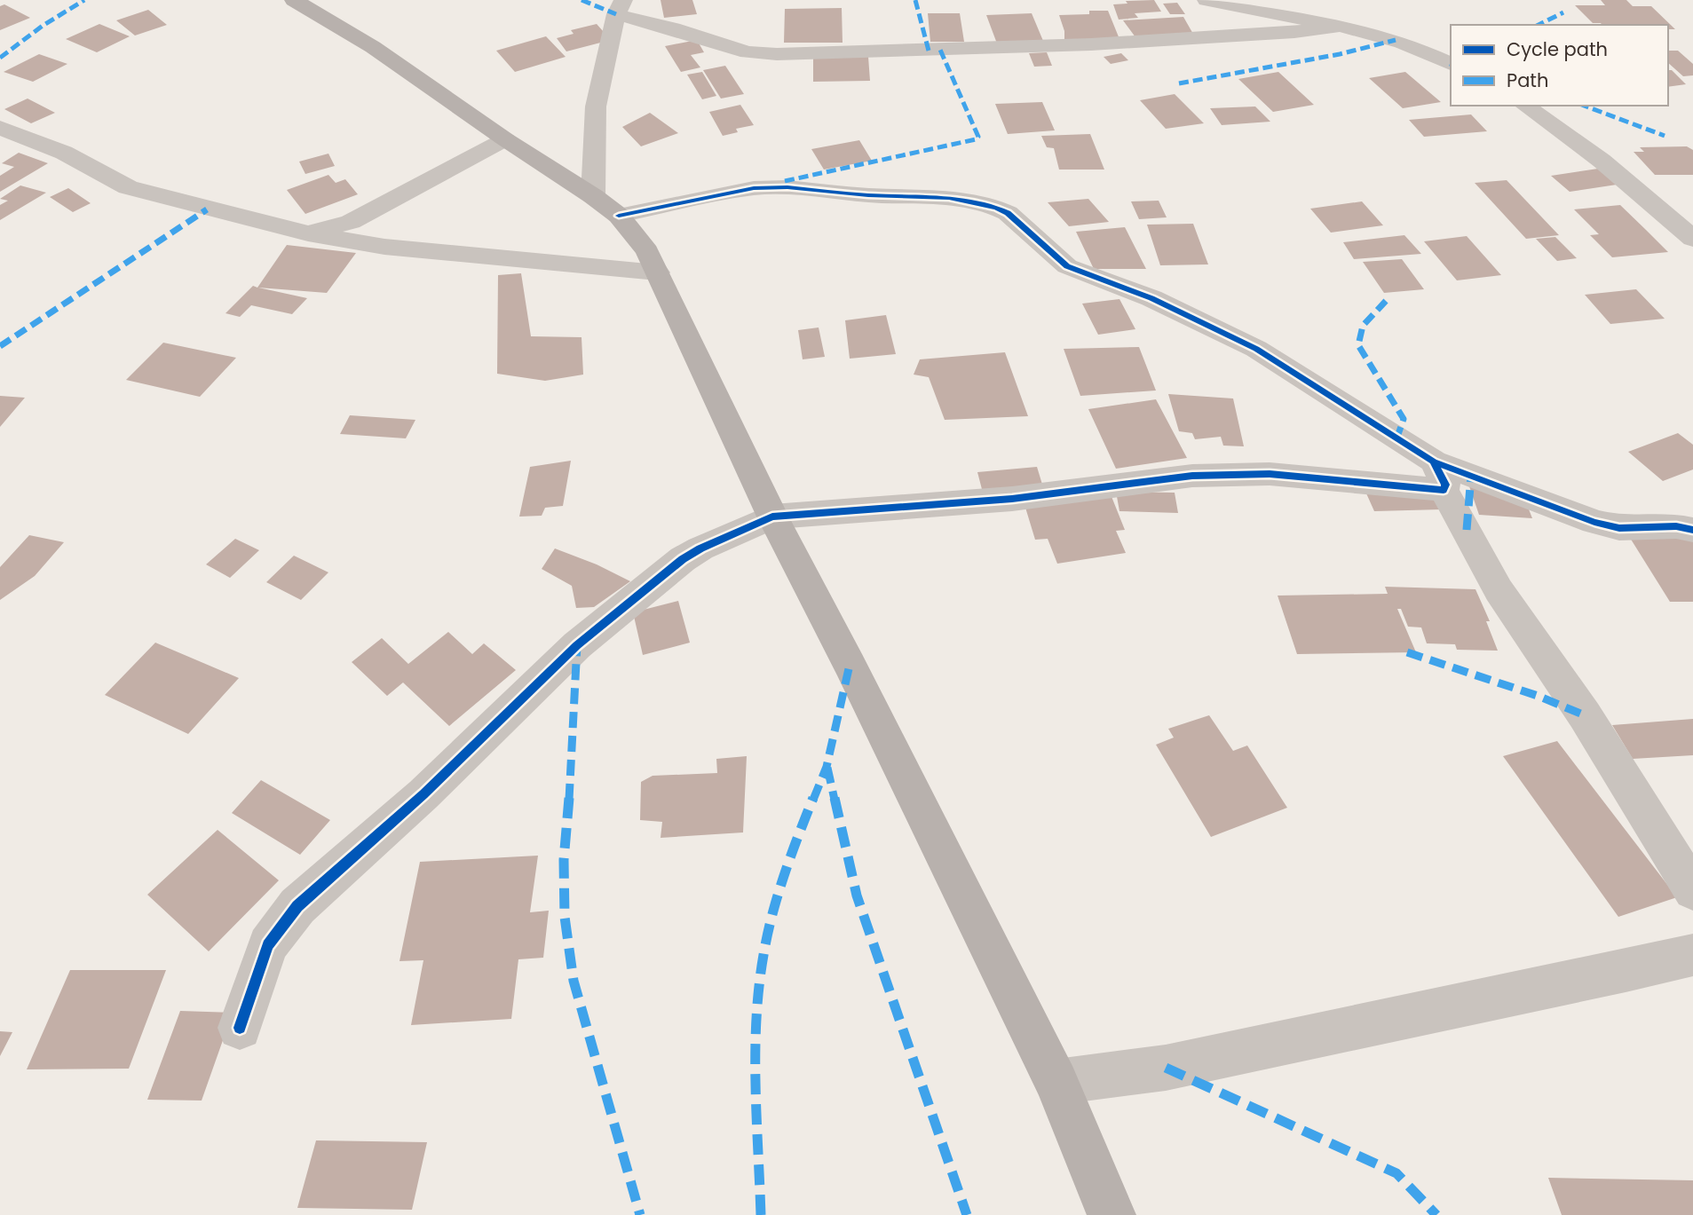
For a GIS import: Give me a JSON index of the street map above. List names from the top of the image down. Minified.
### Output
{"legend":["Cycle path","Path"]}
